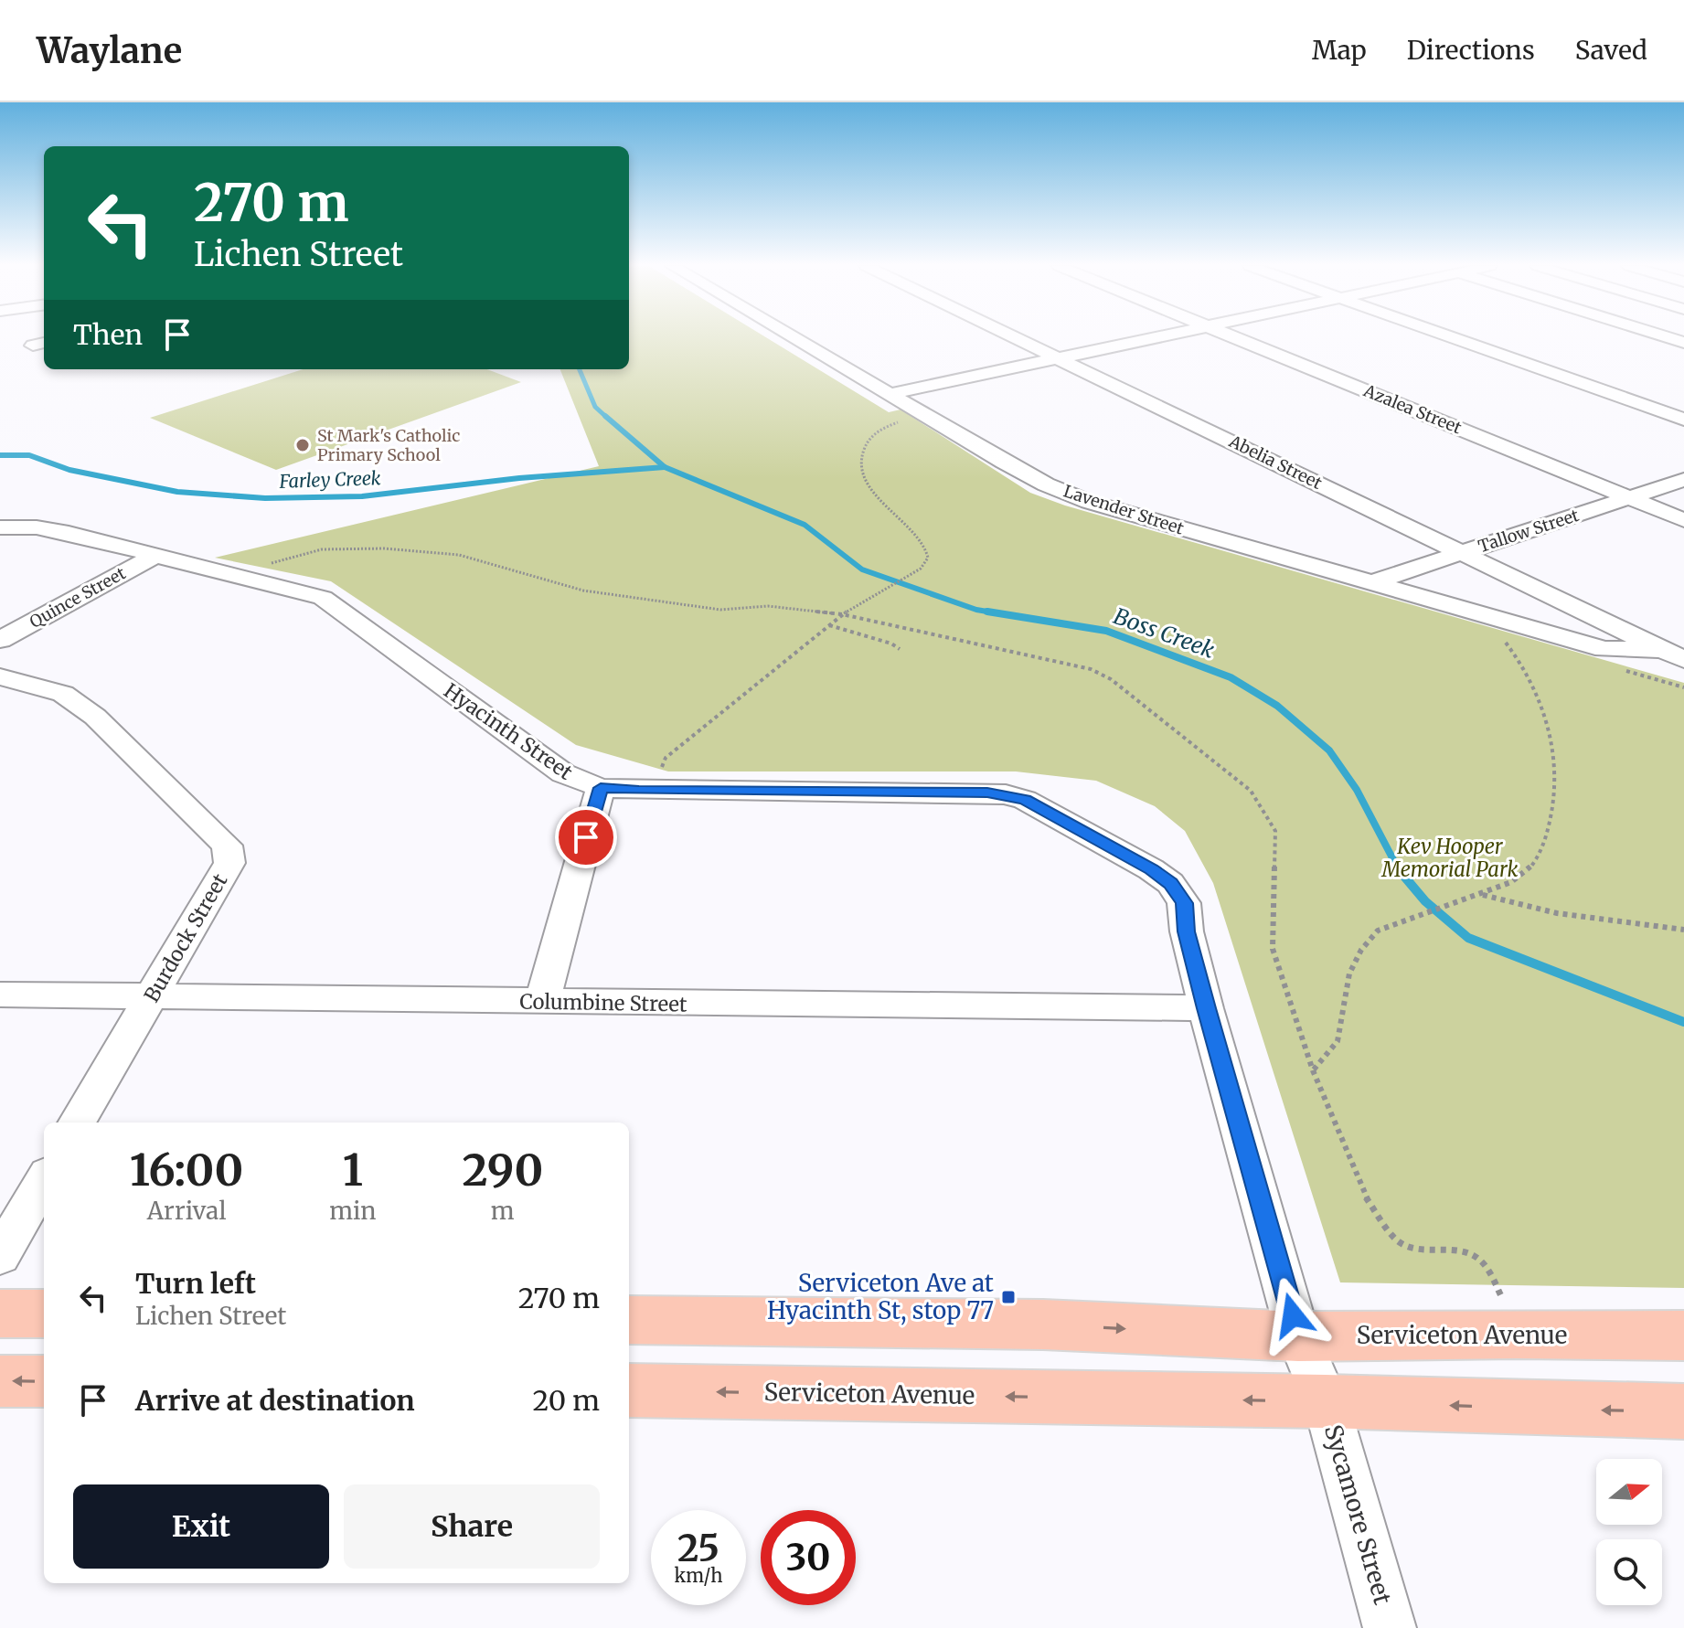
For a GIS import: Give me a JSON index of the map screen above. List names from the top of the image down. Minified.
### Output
{"streets":{"main road":["Serviceton Avenue"],"street":["Azalea Street","Abelia Street","Lavender Street","Tallow Street","Quince Street","Hyacinth Street","Burdock Street","Columbine Street","Sycamore Street"]},"crossings":[["Azalea Street","Tallow Street"],["Abelia Street","Lavender Street"],["Abelia Street","Tallow Street"],["Lavender Street","Tallow Street"],["Quince Street","Hyacinth Street"],["Hyacinth Street","Columbine Street"],["Hyacinth Street","Serviceton Avenue"],["Hyacinth Street","Sycamore Street"],["Burdock Street","Columbine Street"],["Serviceton Avenue","Sycamore Street"]],"water":["Farley Creek","Boss Creek"],"parks":["Kev Hooper Memorial Park"],"places":{"other":["St Mark's Catholic Primary School"],"transit":["Serviceton Ave at Hyacinth St, stop 77"]},"north":"right","page":{"header":"Waylane","nav":["Map","Directions","Saved"],"turn":["270 m","Lichen Street"],"then":"Then","eta":["16:00","Arrival","1","min","290","m"],"list":[{"name":"Turn left","note":"Lichen Street","value":"270 m"},{"name":"Arrive at destination","value":"20 m"}],"buttons":["Exit","Share"],"speed":"25 km/h","limit":"30"}}
